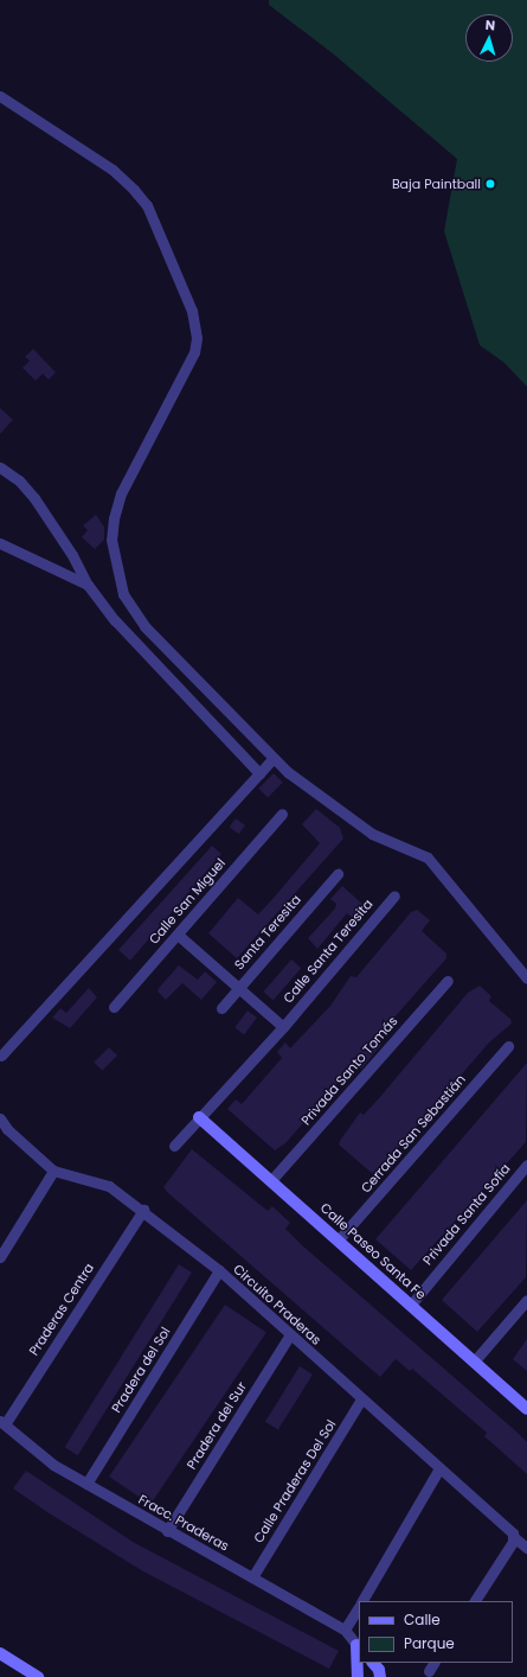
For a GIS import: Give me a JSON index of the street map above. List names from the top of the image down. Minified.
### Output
{"streets":{"street":["Calle San Miguel","Santa Teresita","Calle Santa Teresita","Privada Santo Tomás","Cerrada San Sebastián","Privada Santa Sofía","Calle Paseo Santa Fe","Circuito Praderas","Praderas Centra","Pradera del Sol","Pradera del Sur","Calle Praderas Del Sol","Fracc. Praderas"]},"crossings":[["Calle Santa Teresita","Calle Paseo Santa Fe"],["Privada Santo Tomás","Calle Paseo Santa Fe"],["Cerrada San Sebastián","Calle Paseo Santa Fe"],["Privada Santa Sofía","Calle Paseo Santa Fe"],["Circuito Praderas","Praderas Centra"],["Circuito Praderas","Pradera del Sol"],["Circuito Praderas","Pradera del Sur"],["Circuito Praderas","Calle Praderas Del Sol"],["Praderas Centra","Fracc. Praderas"],["Pradera del Sol","Fracc. Praderas"],["Pradera del Sur","Fracc. Praderas"],["Calle Praderas Del Sol","Fracc. Praderas"]],"places":["Baja Paintball"],"legend":["Calle","Parque"],"north":"top"}
